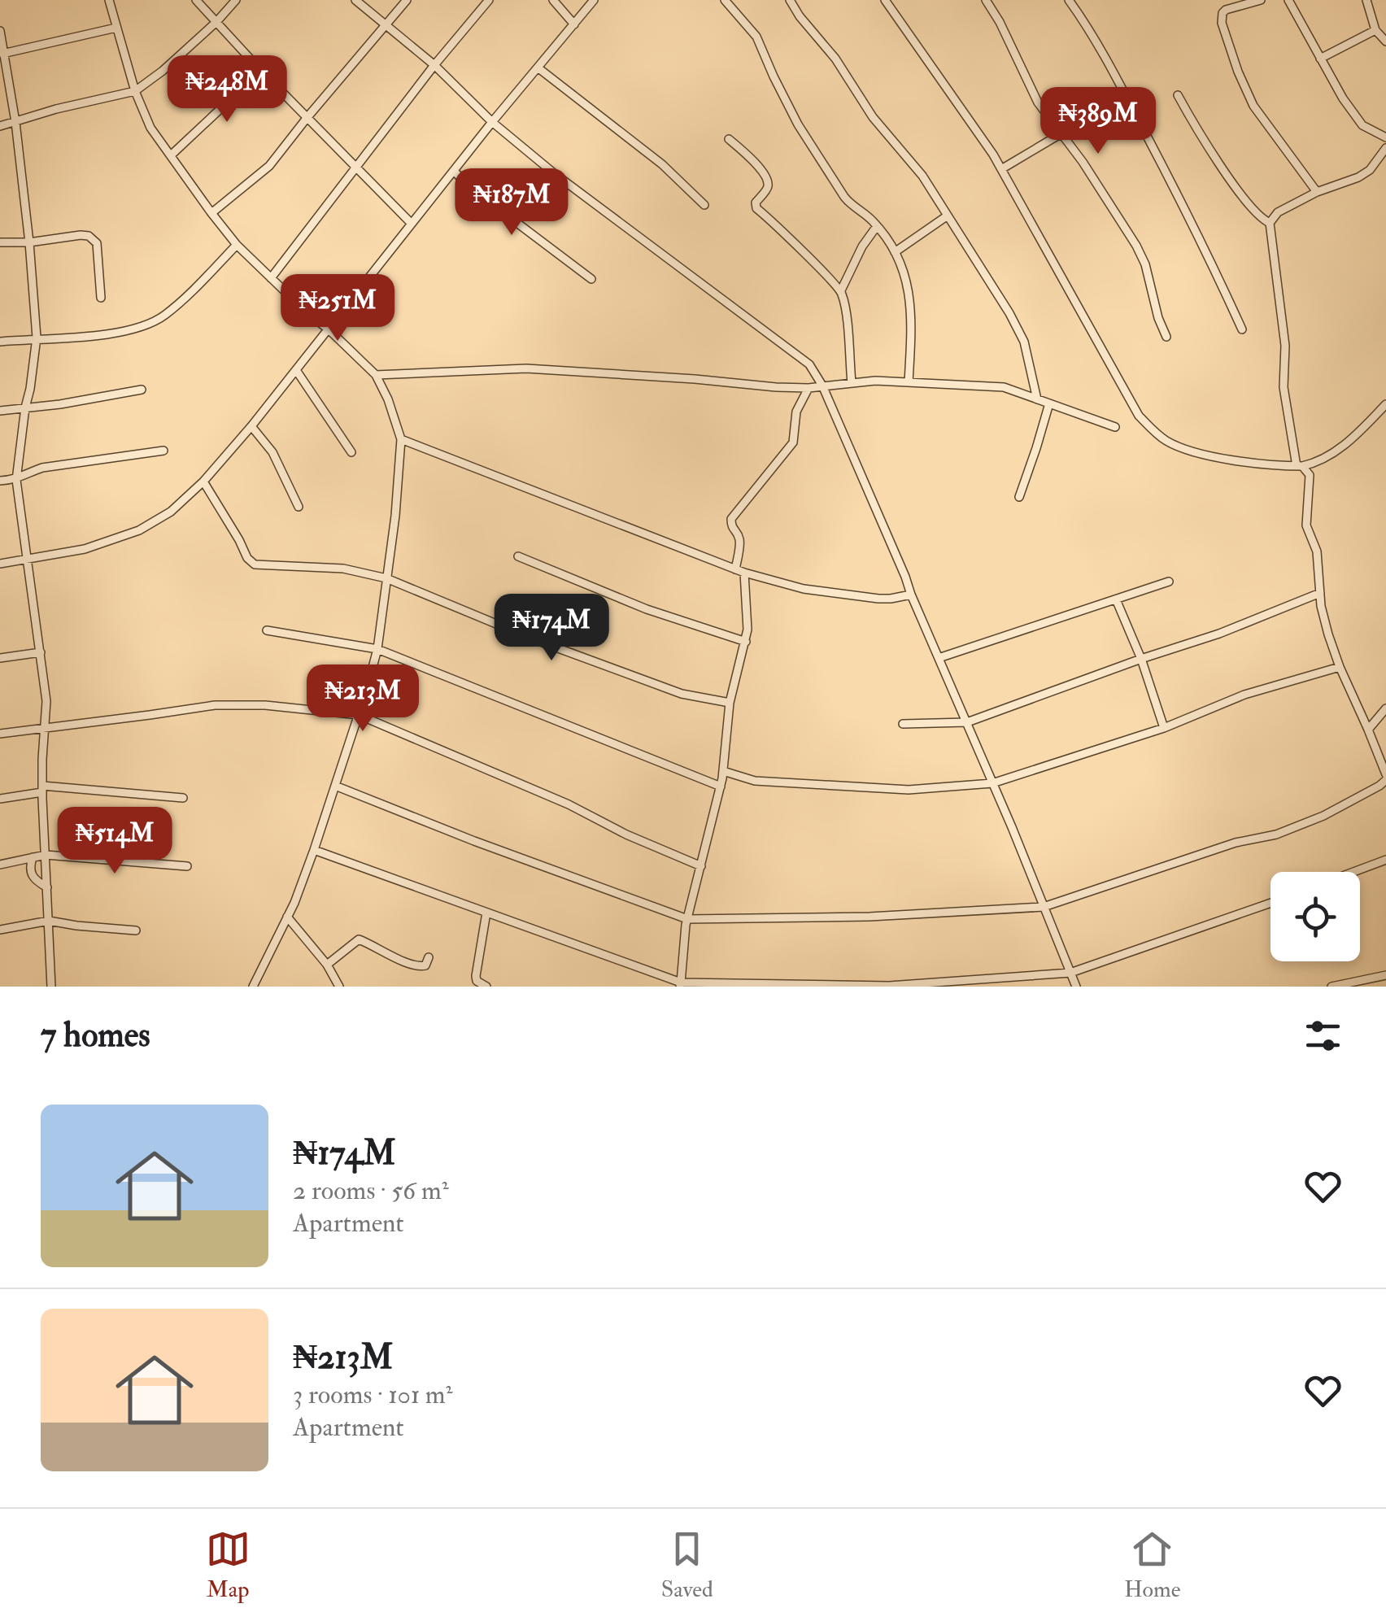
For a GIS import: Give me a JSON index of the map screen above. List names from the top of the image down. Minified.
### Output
{"page":{"price":["₦248M","₦389M","₦187M","₦251M","₦174M","₦213M","₦514M"],"heading":"7 homes","list":[{"name":"₦174M","note":"2 rooms · 56 m² · Apartment"},{"name":"₦213M","note":"3 rooms · 101 m² · Apartment"}],"tabs":["Map","Saved","Home"]}}
